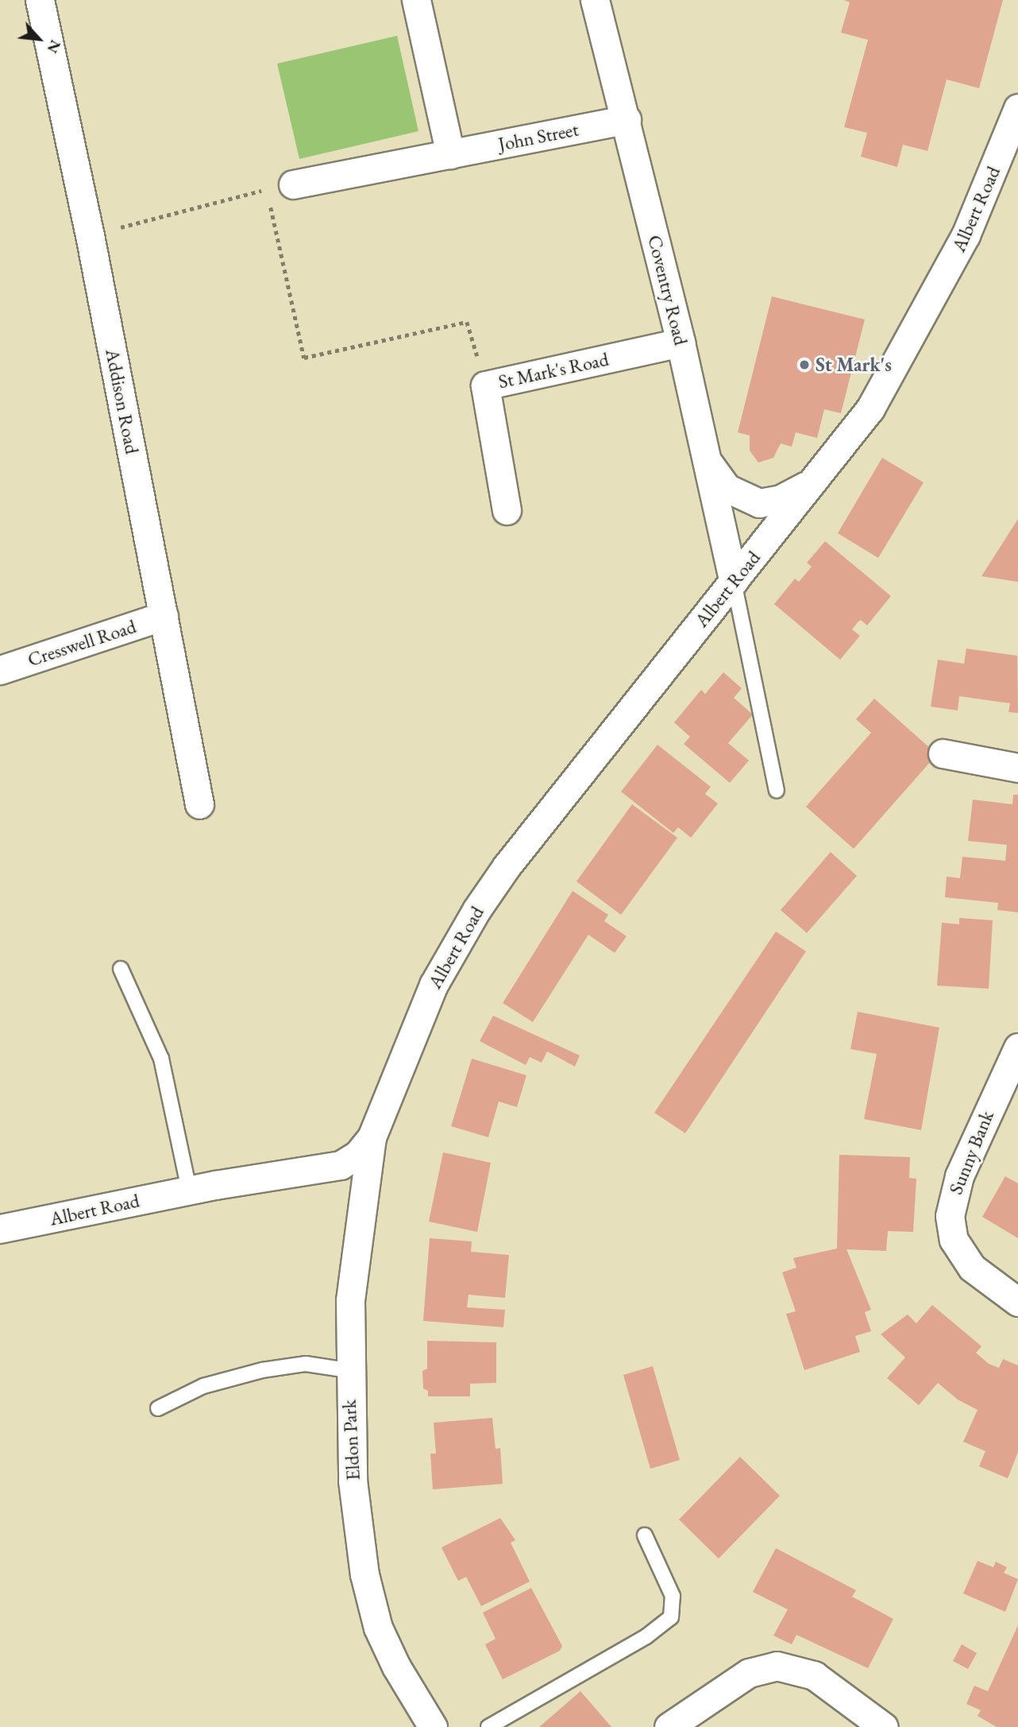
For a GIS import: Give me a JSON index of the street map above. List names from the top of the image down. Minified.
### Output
{"streets":{"street":["John Street","Albert Road","Coventry Road","St Mark's Road","Addison Road","Cresswell Road","Sunny Bank","Eldon Park"]},"crossings":[["John Street","Coventry Road"],["Albert Road","Coventry Road"],["Albert Road","Eldon Park"],["Coventry Road","St Mark's Road"],["Addison Road","Cresswell Road"]],"places":["St Mark's"],"north":"bottom right"}
